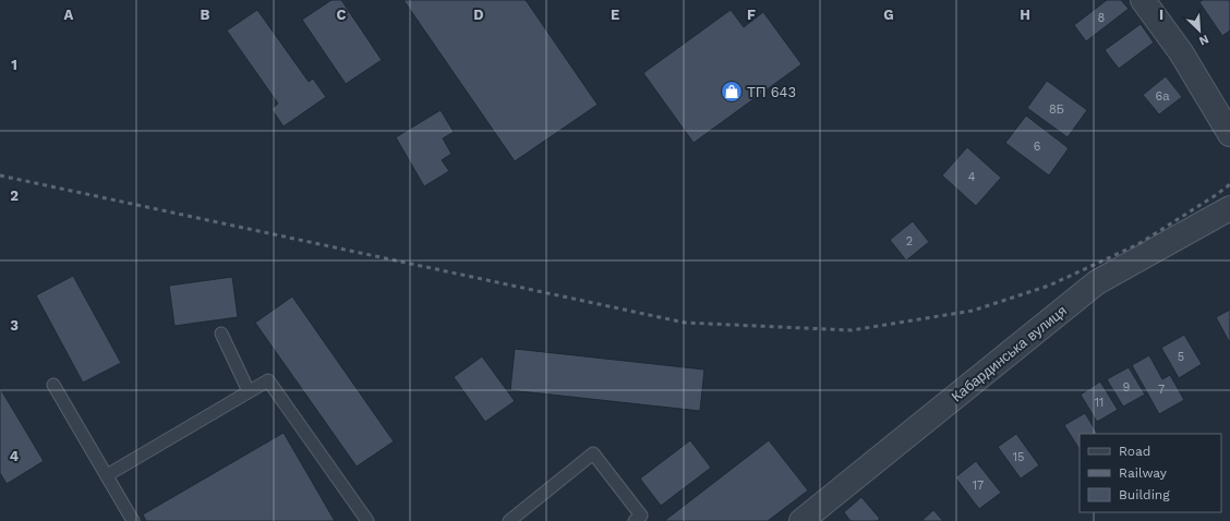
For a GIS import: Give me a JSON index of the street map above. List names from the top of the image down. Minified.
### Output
{"streets":{"street":["Кабардинська вулиця"]},"places":{"shop":["ТП 643"]},"house_numbers":["8","6а","8Б","6","4","2","5","9","7","11","15","17"],"legend":["Road","Railway","Building"],"north":"bottom right","grid":{"columns":["A","B","C","D","E","F","G","H","I"],"rows":["1","2","3","4"]}}
